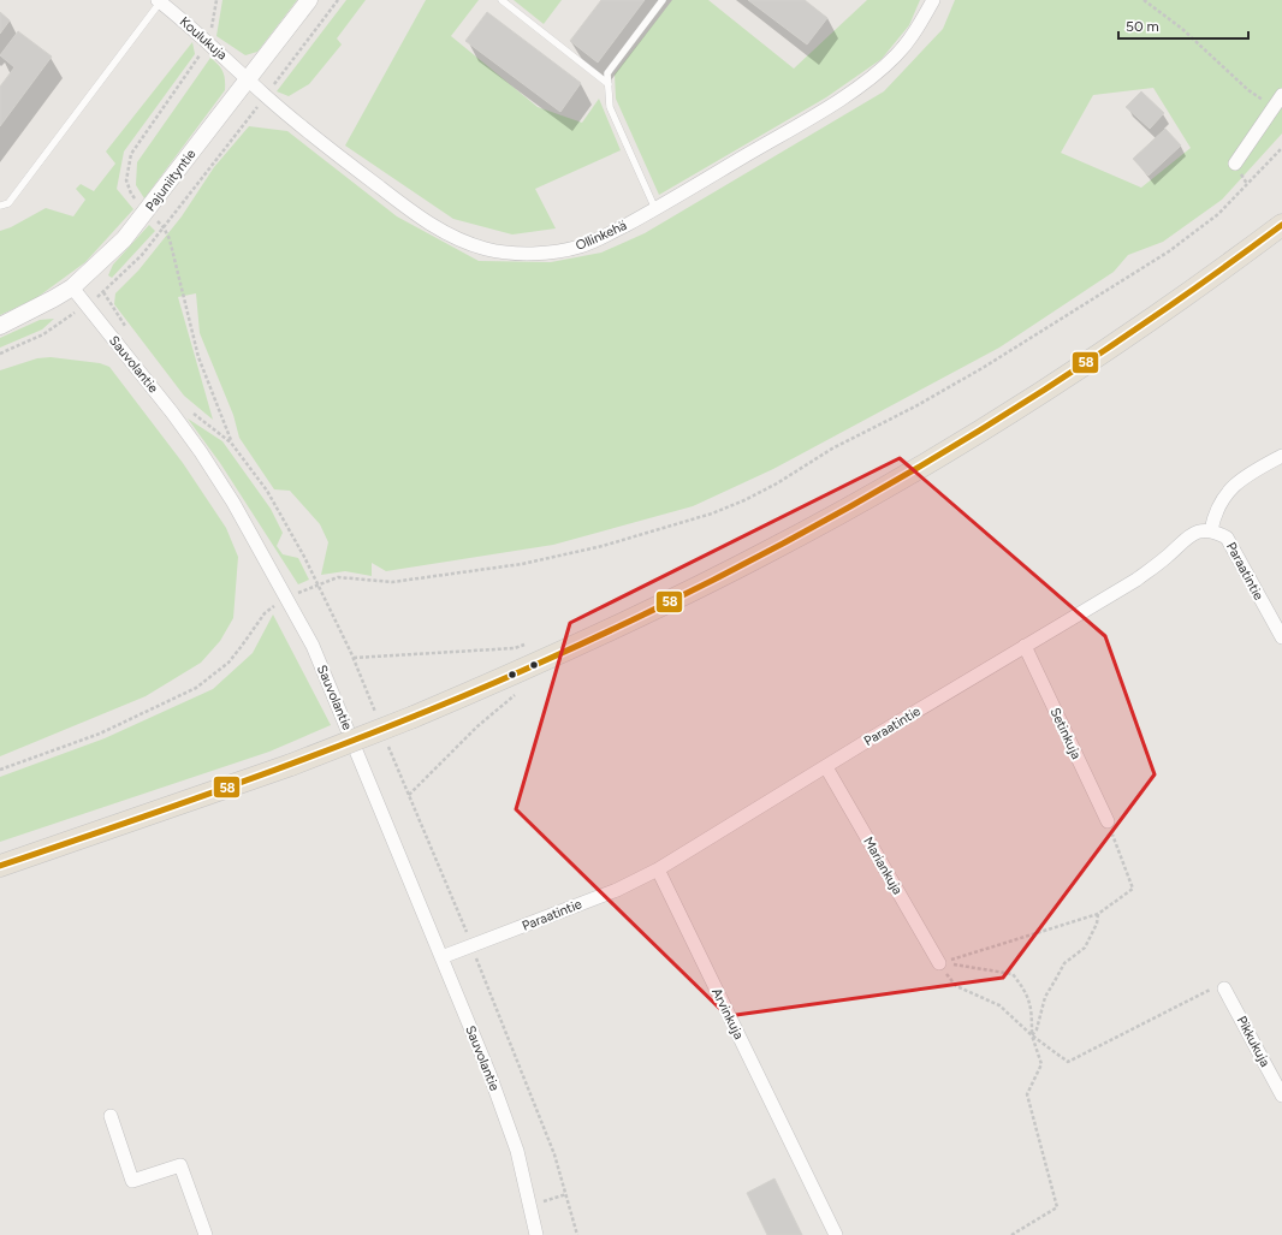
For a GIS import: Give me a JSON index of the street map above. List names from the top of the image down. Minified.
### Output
{"streets":{"street":["Koulukuja","Pajuniityntie","Ollinkehä","Sauvolantie","Paraatintie","Setinkuja","Mariankuja","Arvinkuja","Pikkukuja"]},"crossings":[["Koulukuja","Pajuniityntie"],["Koulukuja","Ollinkehä"],["Pajuniityntie","Ollinkehä"],["Pajuniityntie","Sauvolantie"],["Sauvolantie","Paraatintie"],["Paraatintie","Setinkuja"],["Paraatintie","Mariankuja"],["Paraatintie","Arvinkuja"]],"lines":["transit line 58"],"scale_bar":"50 m"}
